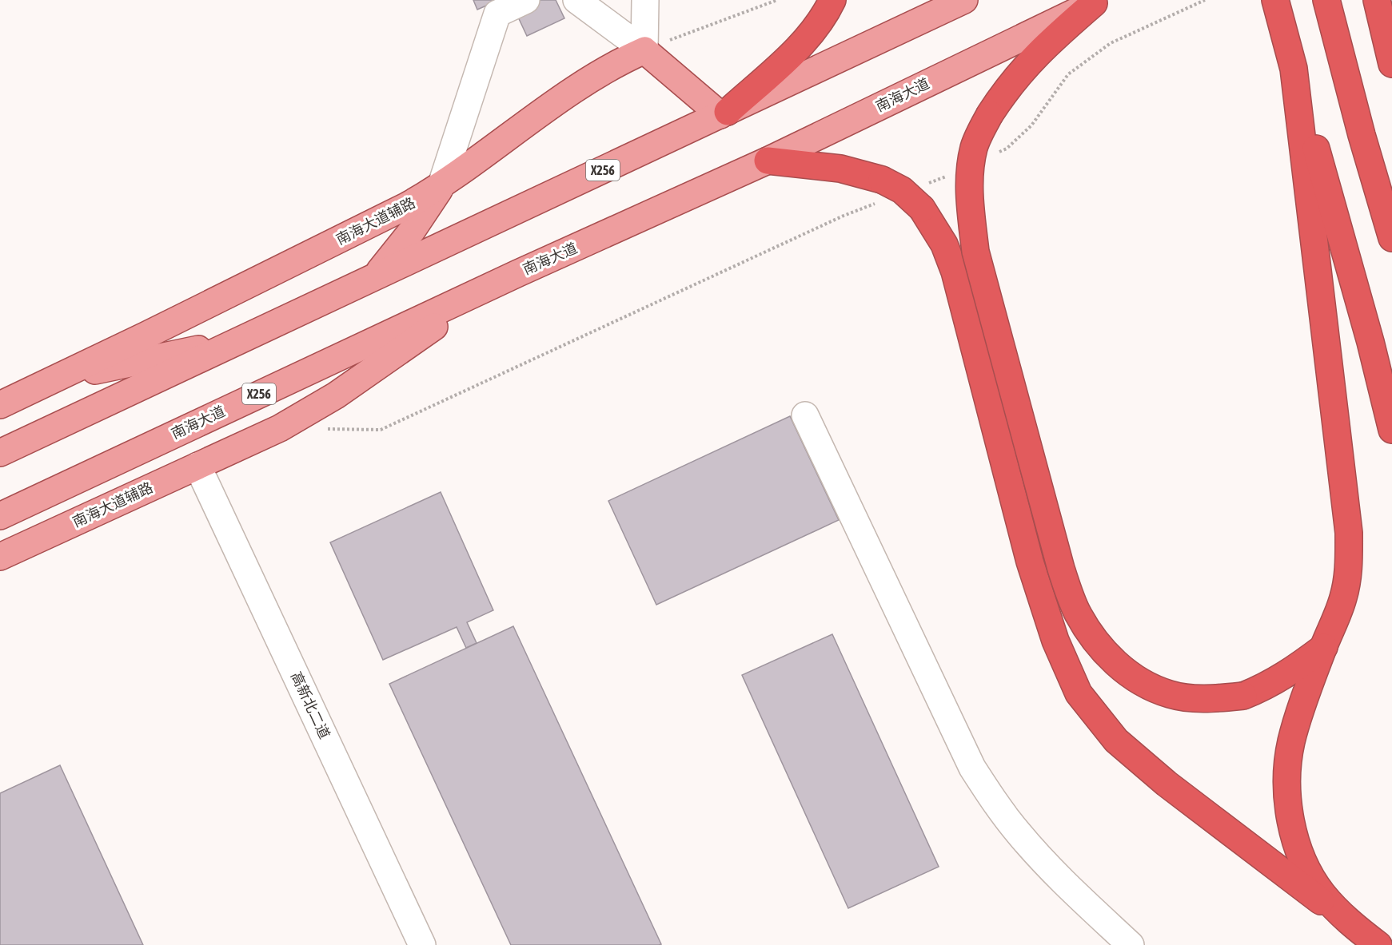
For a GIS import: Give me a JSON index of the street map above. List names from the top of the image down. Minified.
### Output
{"streets":{"main road":["南海大道","X256","南海大道辅路"],"street":["高新北二道"]},"crossings":[["南海大道","南海大道辅路"],["南海大道辅路","高新北二道"]]}
